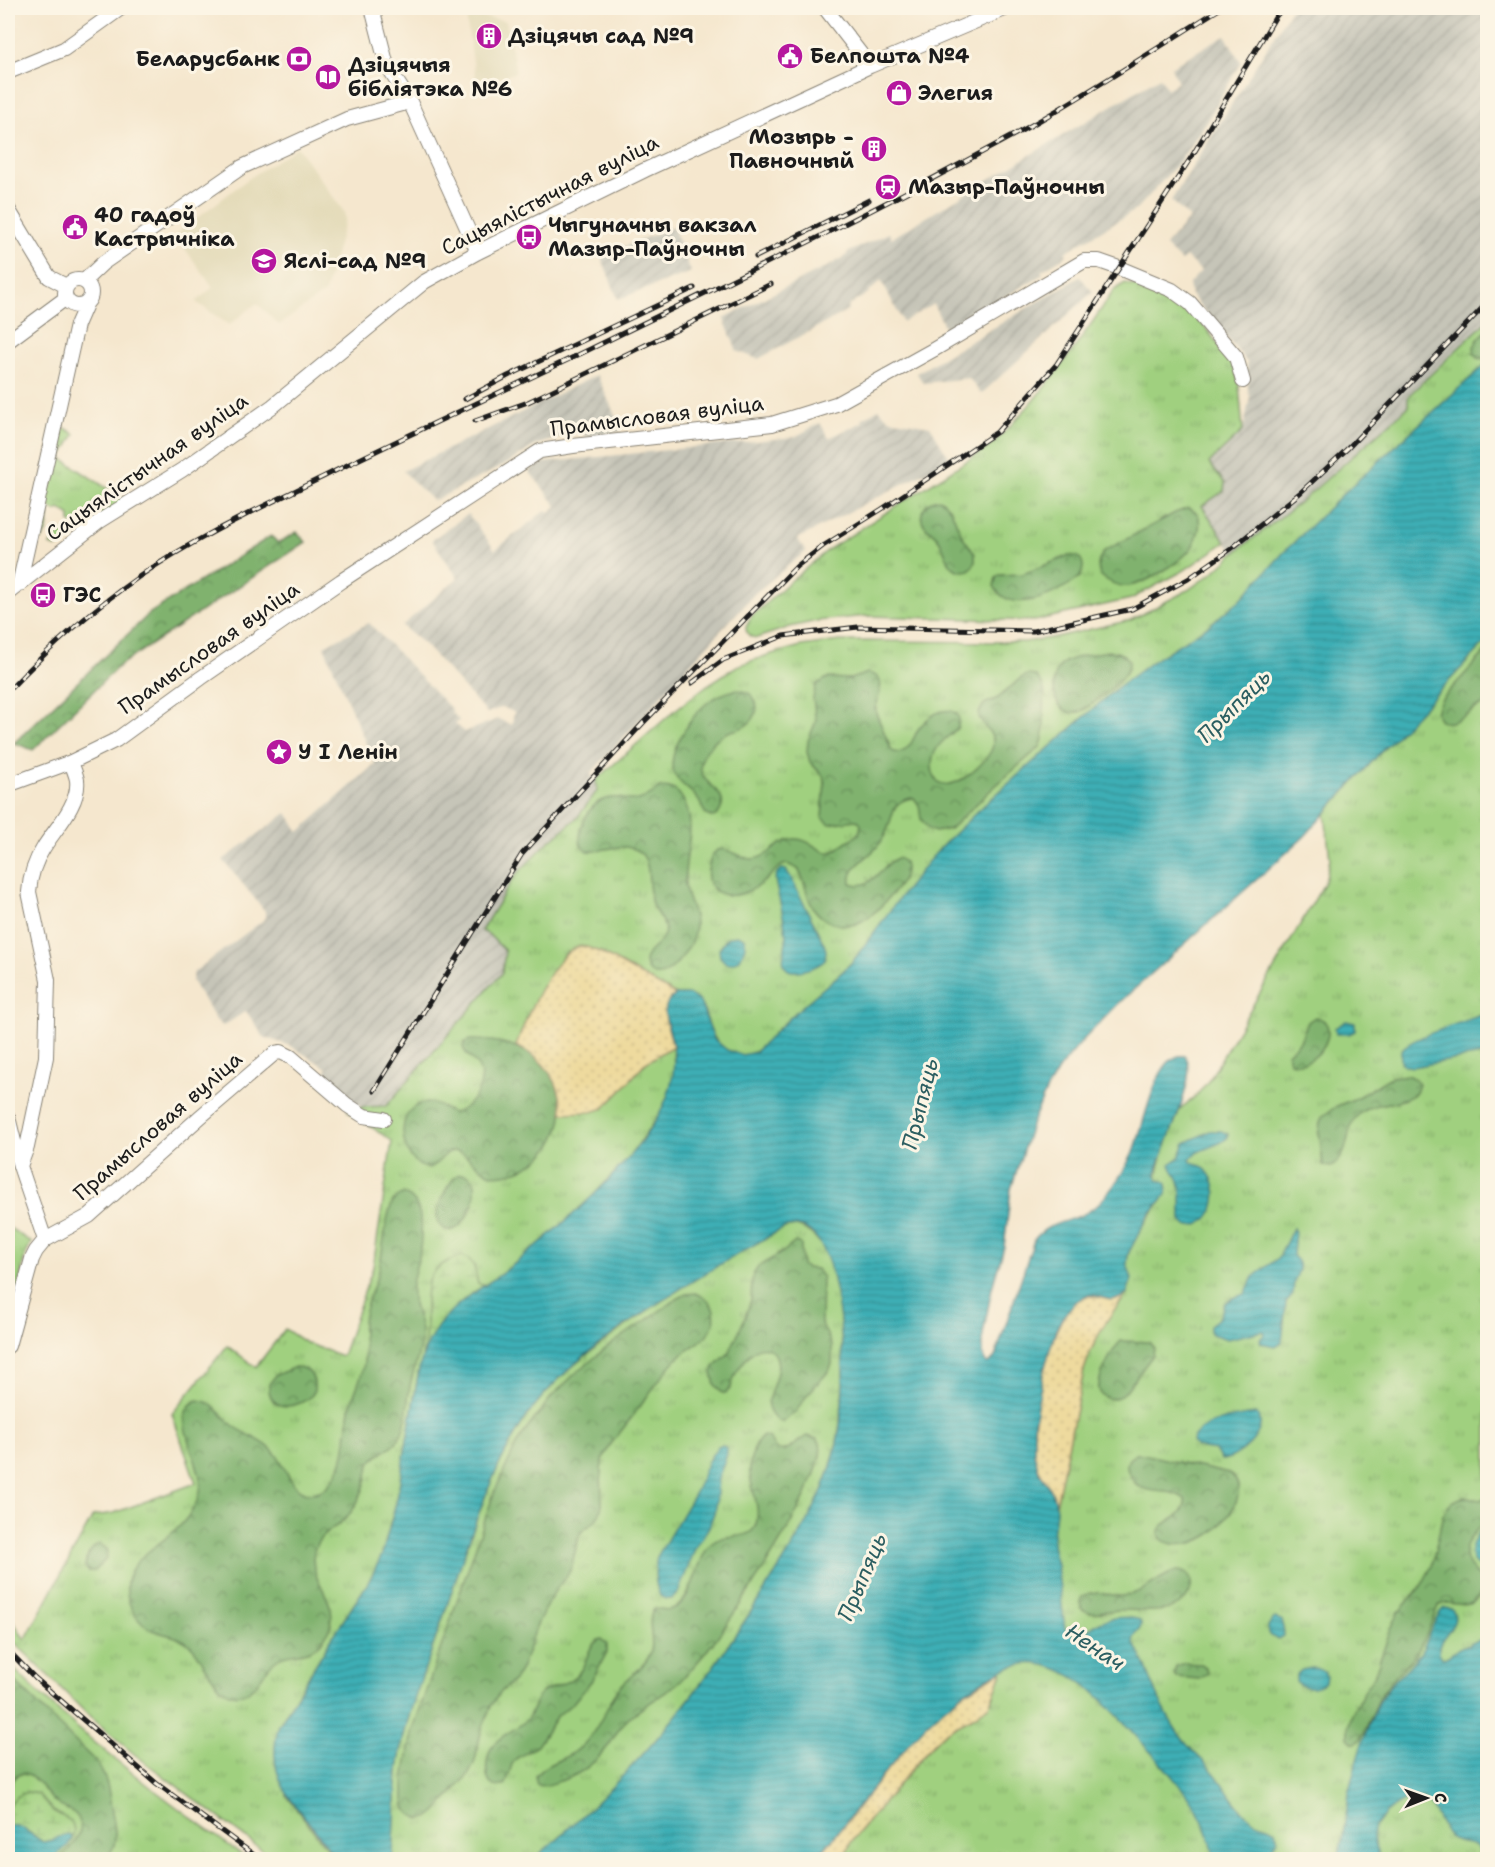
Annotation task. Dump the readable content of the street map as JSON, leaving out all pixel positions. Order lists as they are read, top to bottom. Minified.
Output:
{"streets":{"street":["Сацыялістычная вуліца","Прамысловая вуліца"]},"water":["Прыпяць","Ненач"],"places":{"building":["Дзіцячы сад №9","Мозырь - Павночный"],"public building":["Белпошта №4","40 гадоў Кастрычніка"],"bank":["Беларусбанк"],"library":["Дзіцячыя бібліятэка №6"],"shop":["Элегия"],"station":["Мазыр-Паўночны"],"bus stop":["Чыгуначны вакзал Мазыр-Паўночны","ГЭС"],"school or university":["Яслі-сад №9"],"place":["У І Ленін"]},"north":"right"}
